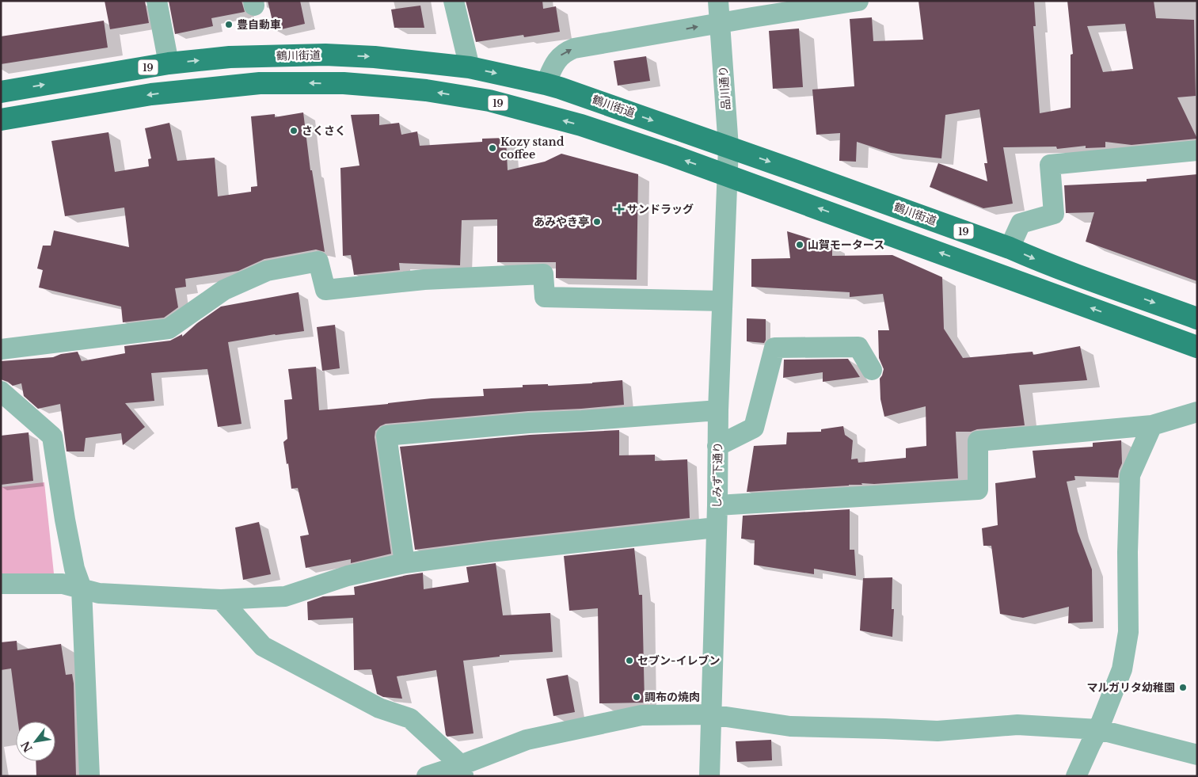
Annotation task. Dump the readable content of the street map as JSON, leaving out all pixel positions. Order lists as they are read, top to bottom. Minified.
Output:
{"streets":{"main road":["鶴川街道","19"],"street":["品川通り","しみず下通り"]},"crossings":[["鶴川街道","品川通り"],["19","品川通り"],["19","しみず下通り"],["品川通り","しみず下通り"]],"places":{"other":["豊自動車","さくさく","Kozy stand coffee","あみやき亭","山賀モータース","セブン-イレブン","マルガリタ幼稚園","調布の焼肉"],"health":["サンドラッグ"]},"north":"bottom left"}
